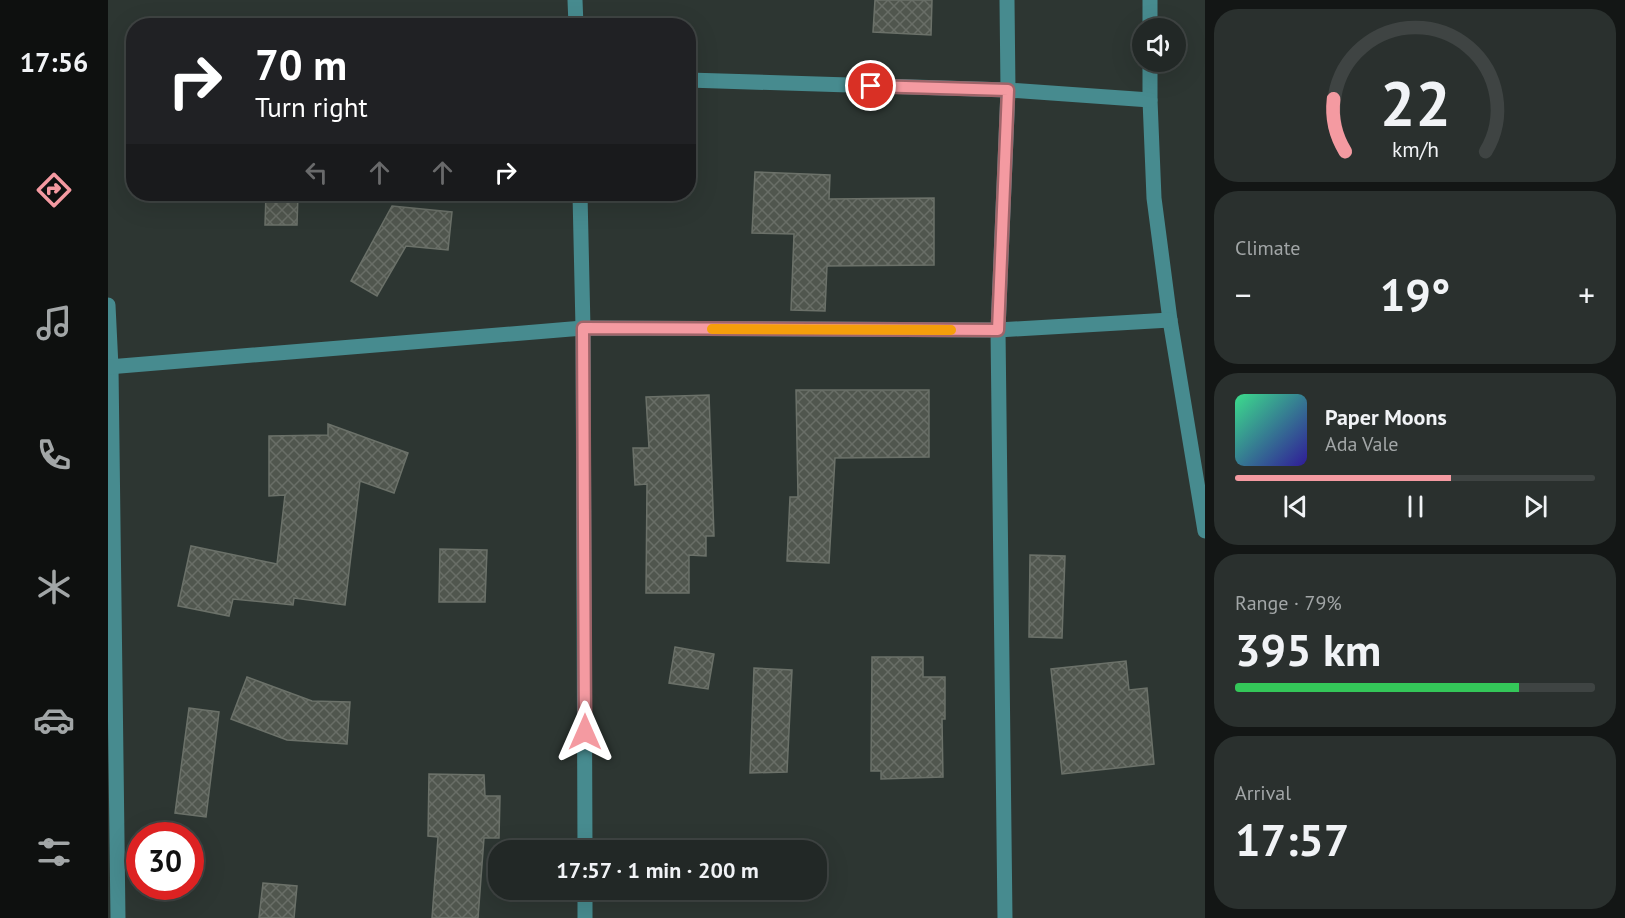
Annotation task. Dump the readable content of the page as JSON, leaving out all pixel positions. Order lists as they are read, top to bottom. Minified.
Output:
{"page":{"tabs":"17:56","turn":["70 m","Turn right"],"tile":["Climate",["Range · 79%","395 km"],["Arrival","17:57"]],"heat":["−","19°","+"],"song":["Paper Moons","Ada Vale"],"limit":"30","trip":"17:57 · 1 min · 200 m","gauge":["22","km/h"]}}
